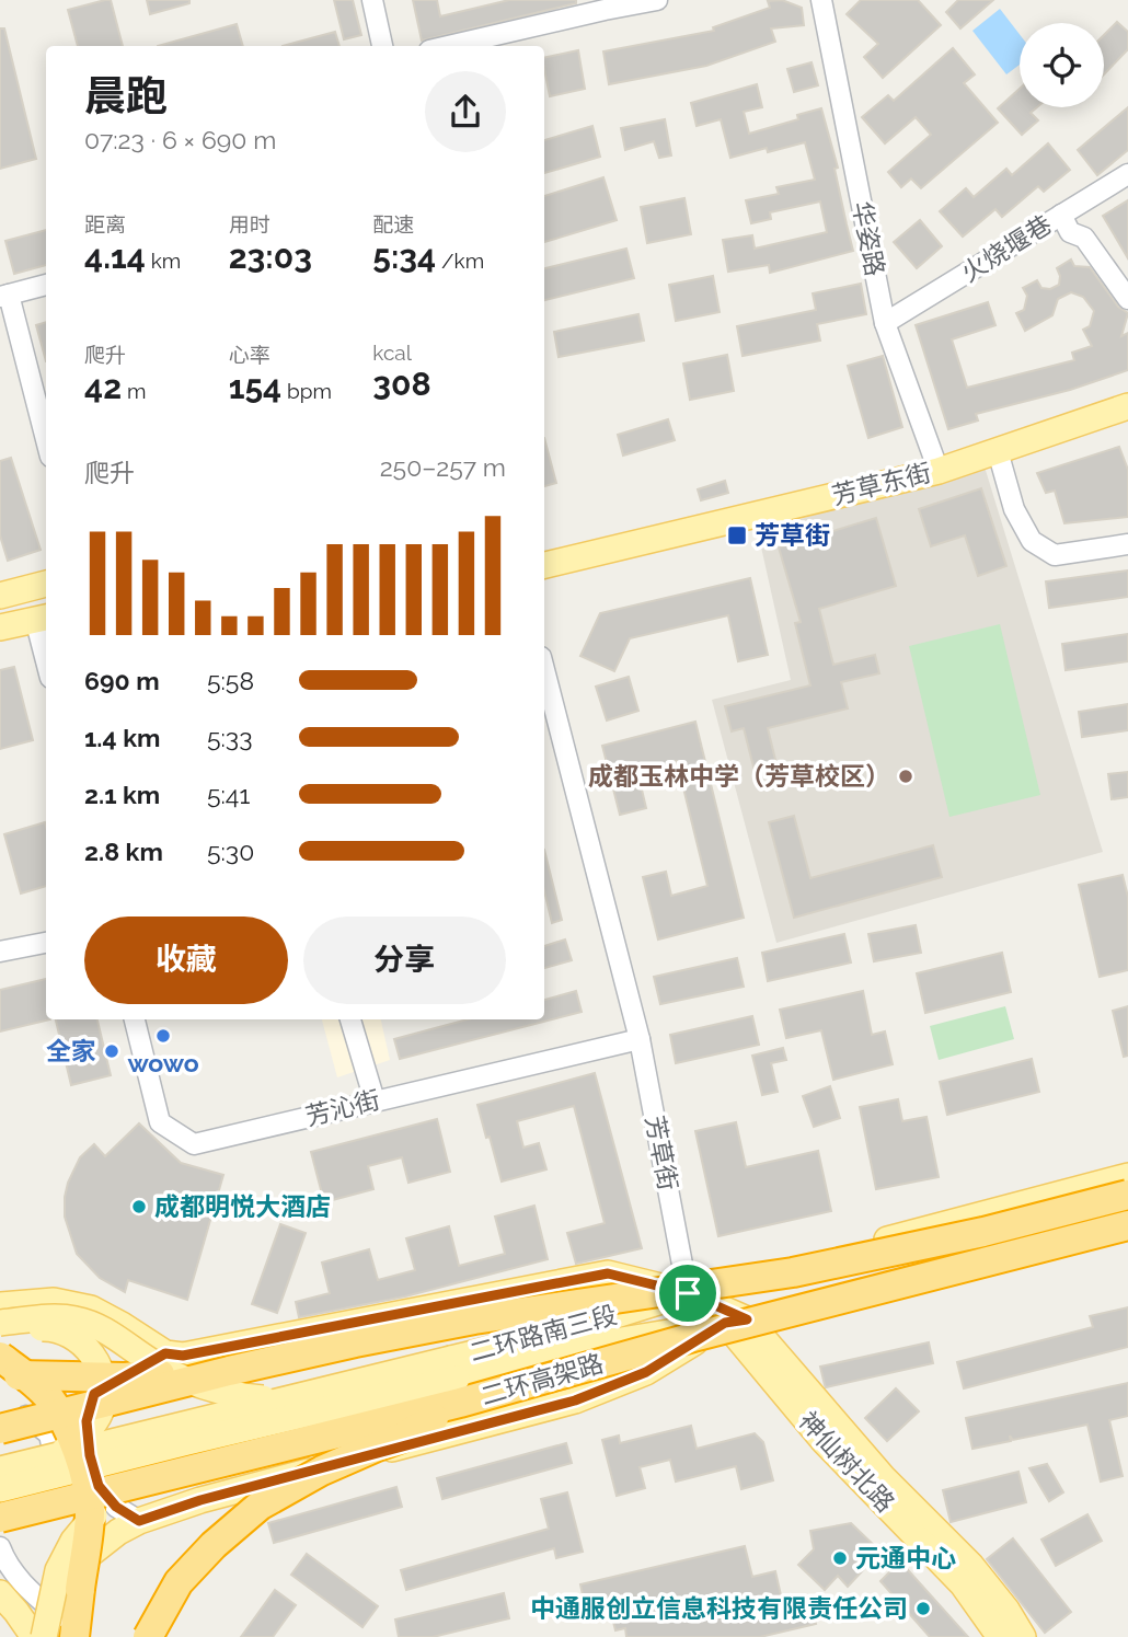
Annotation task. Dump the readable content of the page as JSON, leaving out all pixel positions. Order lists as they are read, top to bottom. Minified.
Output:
{"streets":{"highway":["二环高架路"],"main road":["芳草东街","二环路南三段","神仙树北路"],"street":["华姿路","火烧堰巷","芳沁街","芳草街"]},"crossings":[["华姿路","火烧堰巷"],["华姿路","芳草东街"],["芳沁街","芳草街"],["芳草街","二环路南三段"],["芳草街","神仙树北路"],["二环路南三段","二环高架路"],["二环路南三段","神仙树北路"]],"places":{"transit":["芳草街"],"other":["成都玉林中学（芳草校区）","wowo","全家","成都明悦大酒店","元通中心","中通服创立信息科技有限责任公司"]},"page":{"heading":["晨跑","07:23 · 6 × 690 m"],"stats":[["距离","4.14 km"],["用时","23:03"],["配速","5:34 /km"],["爬升","42 m"],["心率","154 bpm"],["kcal","308"]],"chart":["爬升","250–257 m"],"list":[{"name":"690 m","note":"5:58"},{"name":"1.4 km","note":"5:33"},{"name":"2.1 km","note":"5:41"},{"name":"2.8 km","note":"5:30"}],"buttons":["收藏","分享"]}}
